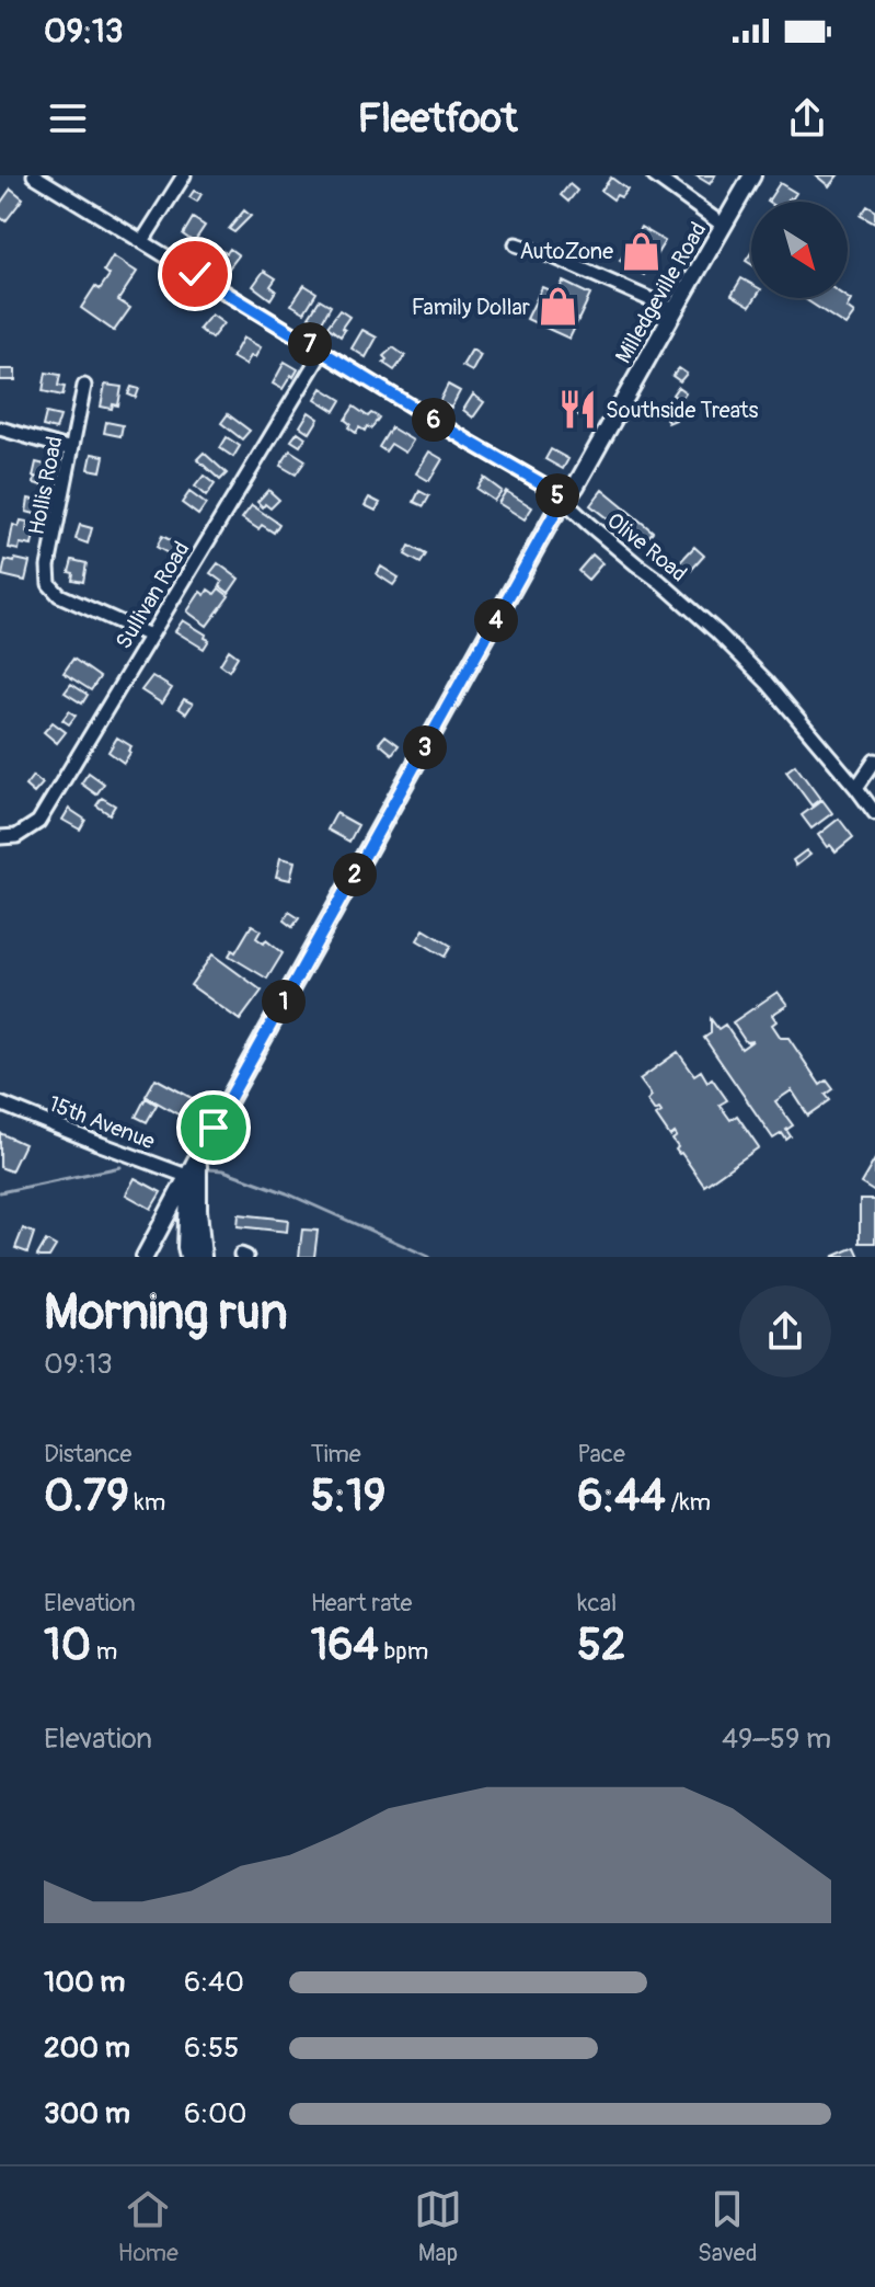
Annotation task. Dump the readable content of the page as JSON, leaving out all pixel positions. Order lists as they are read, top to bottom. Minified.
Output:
{"streets":{"main road":["Milledgeville Road"],"street":["Hollis Road","Olive Road","Sullivan Road","15th Avenue"]},"crossings":[["Milledgeville Road","Olive Road"],["Milledgeville Road","15th Avenue"],["Hollis Road","Sullivan Road"],["Olive Road","Sullivan Road"]],"places":{"shop":["AutoZone","Family Dollar"],"restaurant":["Southside Treats"]},"north":"bottom right","page":{"status":"09:13","header":"Fleetfoot","pins":["7","6","5","4","3","2","1"],"heading":["Morning run","09:13"],"stats":[["Distance","0.79 km"],["Time","5:19"],["Pace","6:44 /km"],["Elevation","10 m"],["Heart rate","164 bpm"],["kcal","52"]],"chart":["Elevation","49–59 m"],"list":[{"name":"100 m","note":"6:40"},{"name":"200 m","note":"6:55"},{"name":"300 m","note":"6:00"}],"tabs":["Home","Map","Saved"]}}
